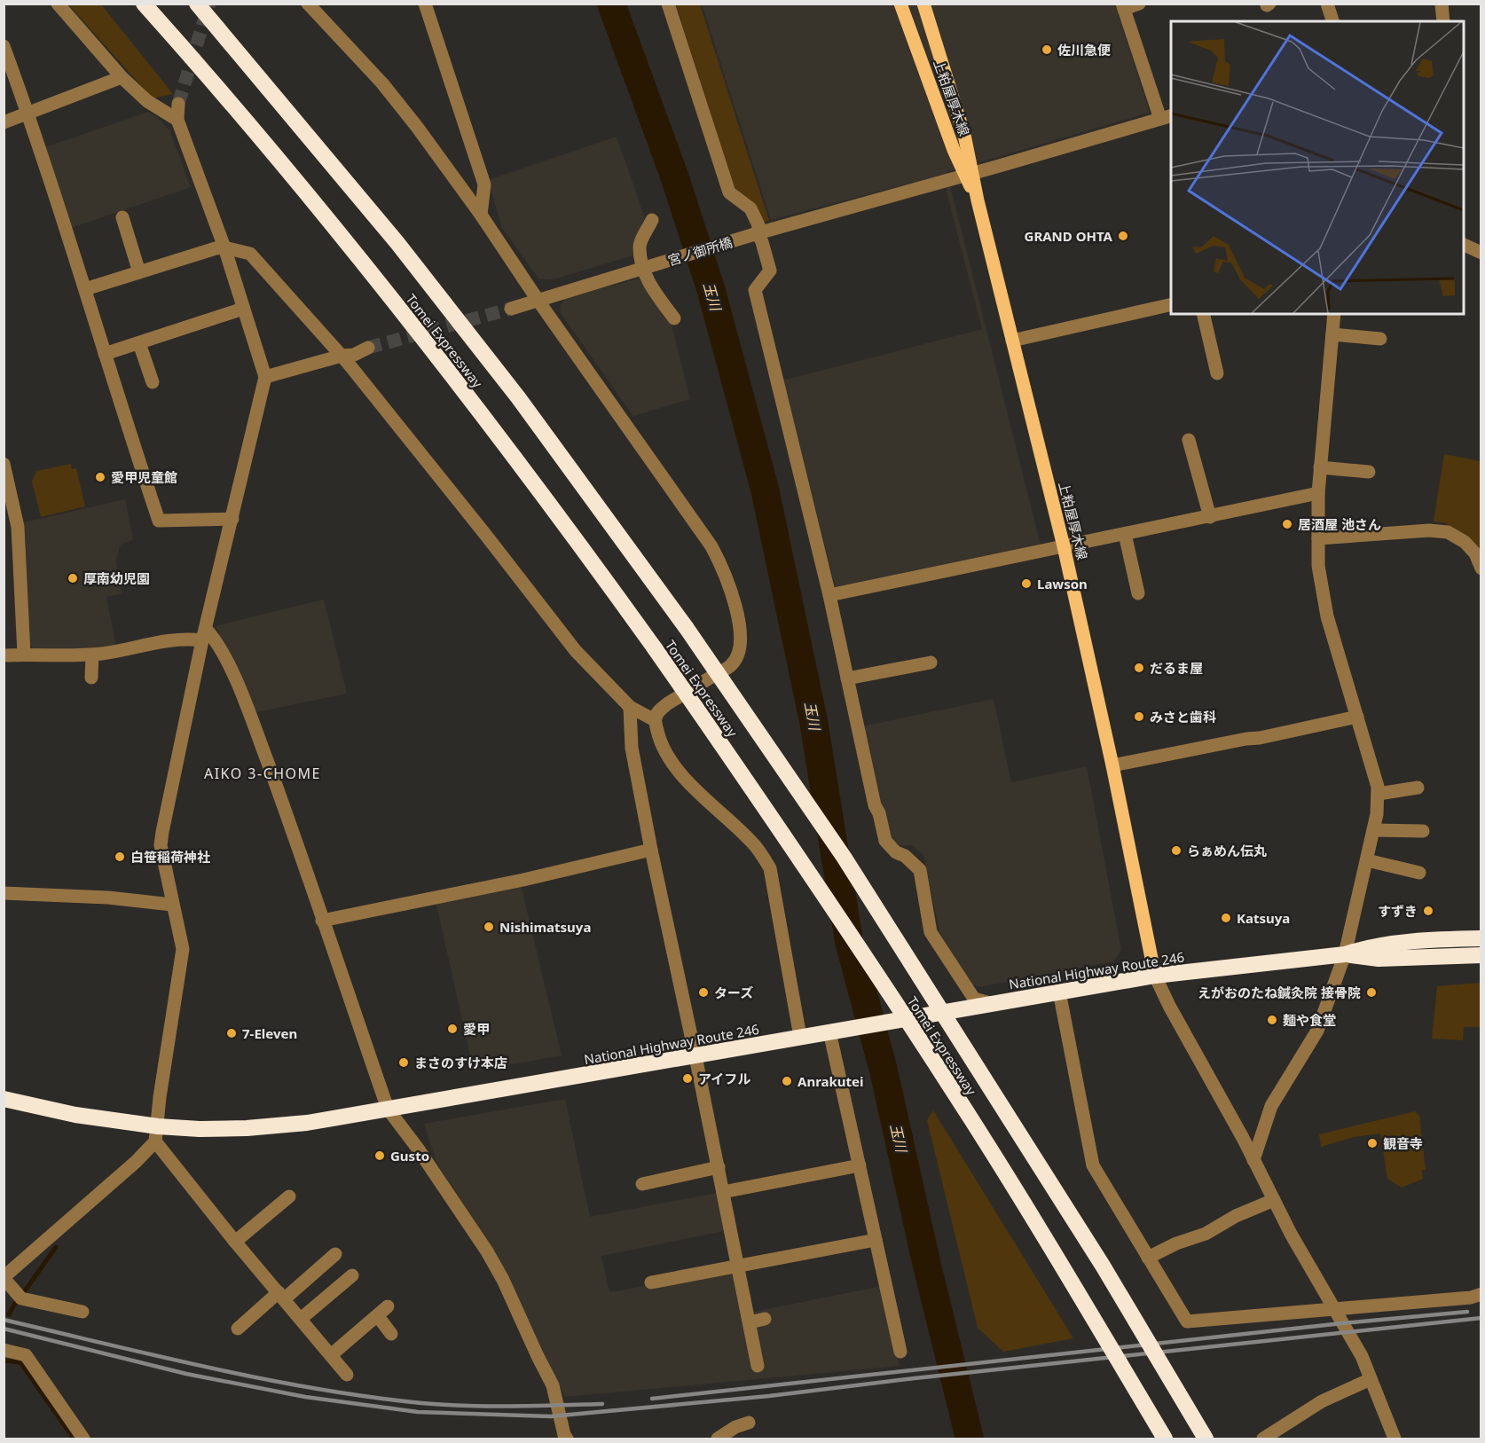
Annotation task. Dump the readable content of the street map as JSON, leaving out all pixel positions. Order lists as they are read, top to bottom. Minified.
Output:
{"streets":{"highway":["Tomei Expressway","National Highway Route 246"],"main road":["上粕屋厚木線"],"street":["宮ノ御所橋"]},"crossings":[["上粕屋厚木線","宮ノ御所橋"],["上粕屋厚木線","National Highway Route 246"]],"districts":["AIKO 3-CHOME"],"water":["玉川"],"places":["佐川急便","GRAND OHTA","愛甲児童館","居酒屋 池さん","厚南幼児園","Lawson","だるま屋","みさと歯科","らぁめん伝丸","白笹稲荷神社","すずき","Katsuya","Nishimatsuya","ターズ","えがおのたね鍼灸院 接骨院","麺や食堂","愛甲","7-Eleven","まさのすけ本店","アイフル","Anrakutei","観音寺","Gusto"]}
